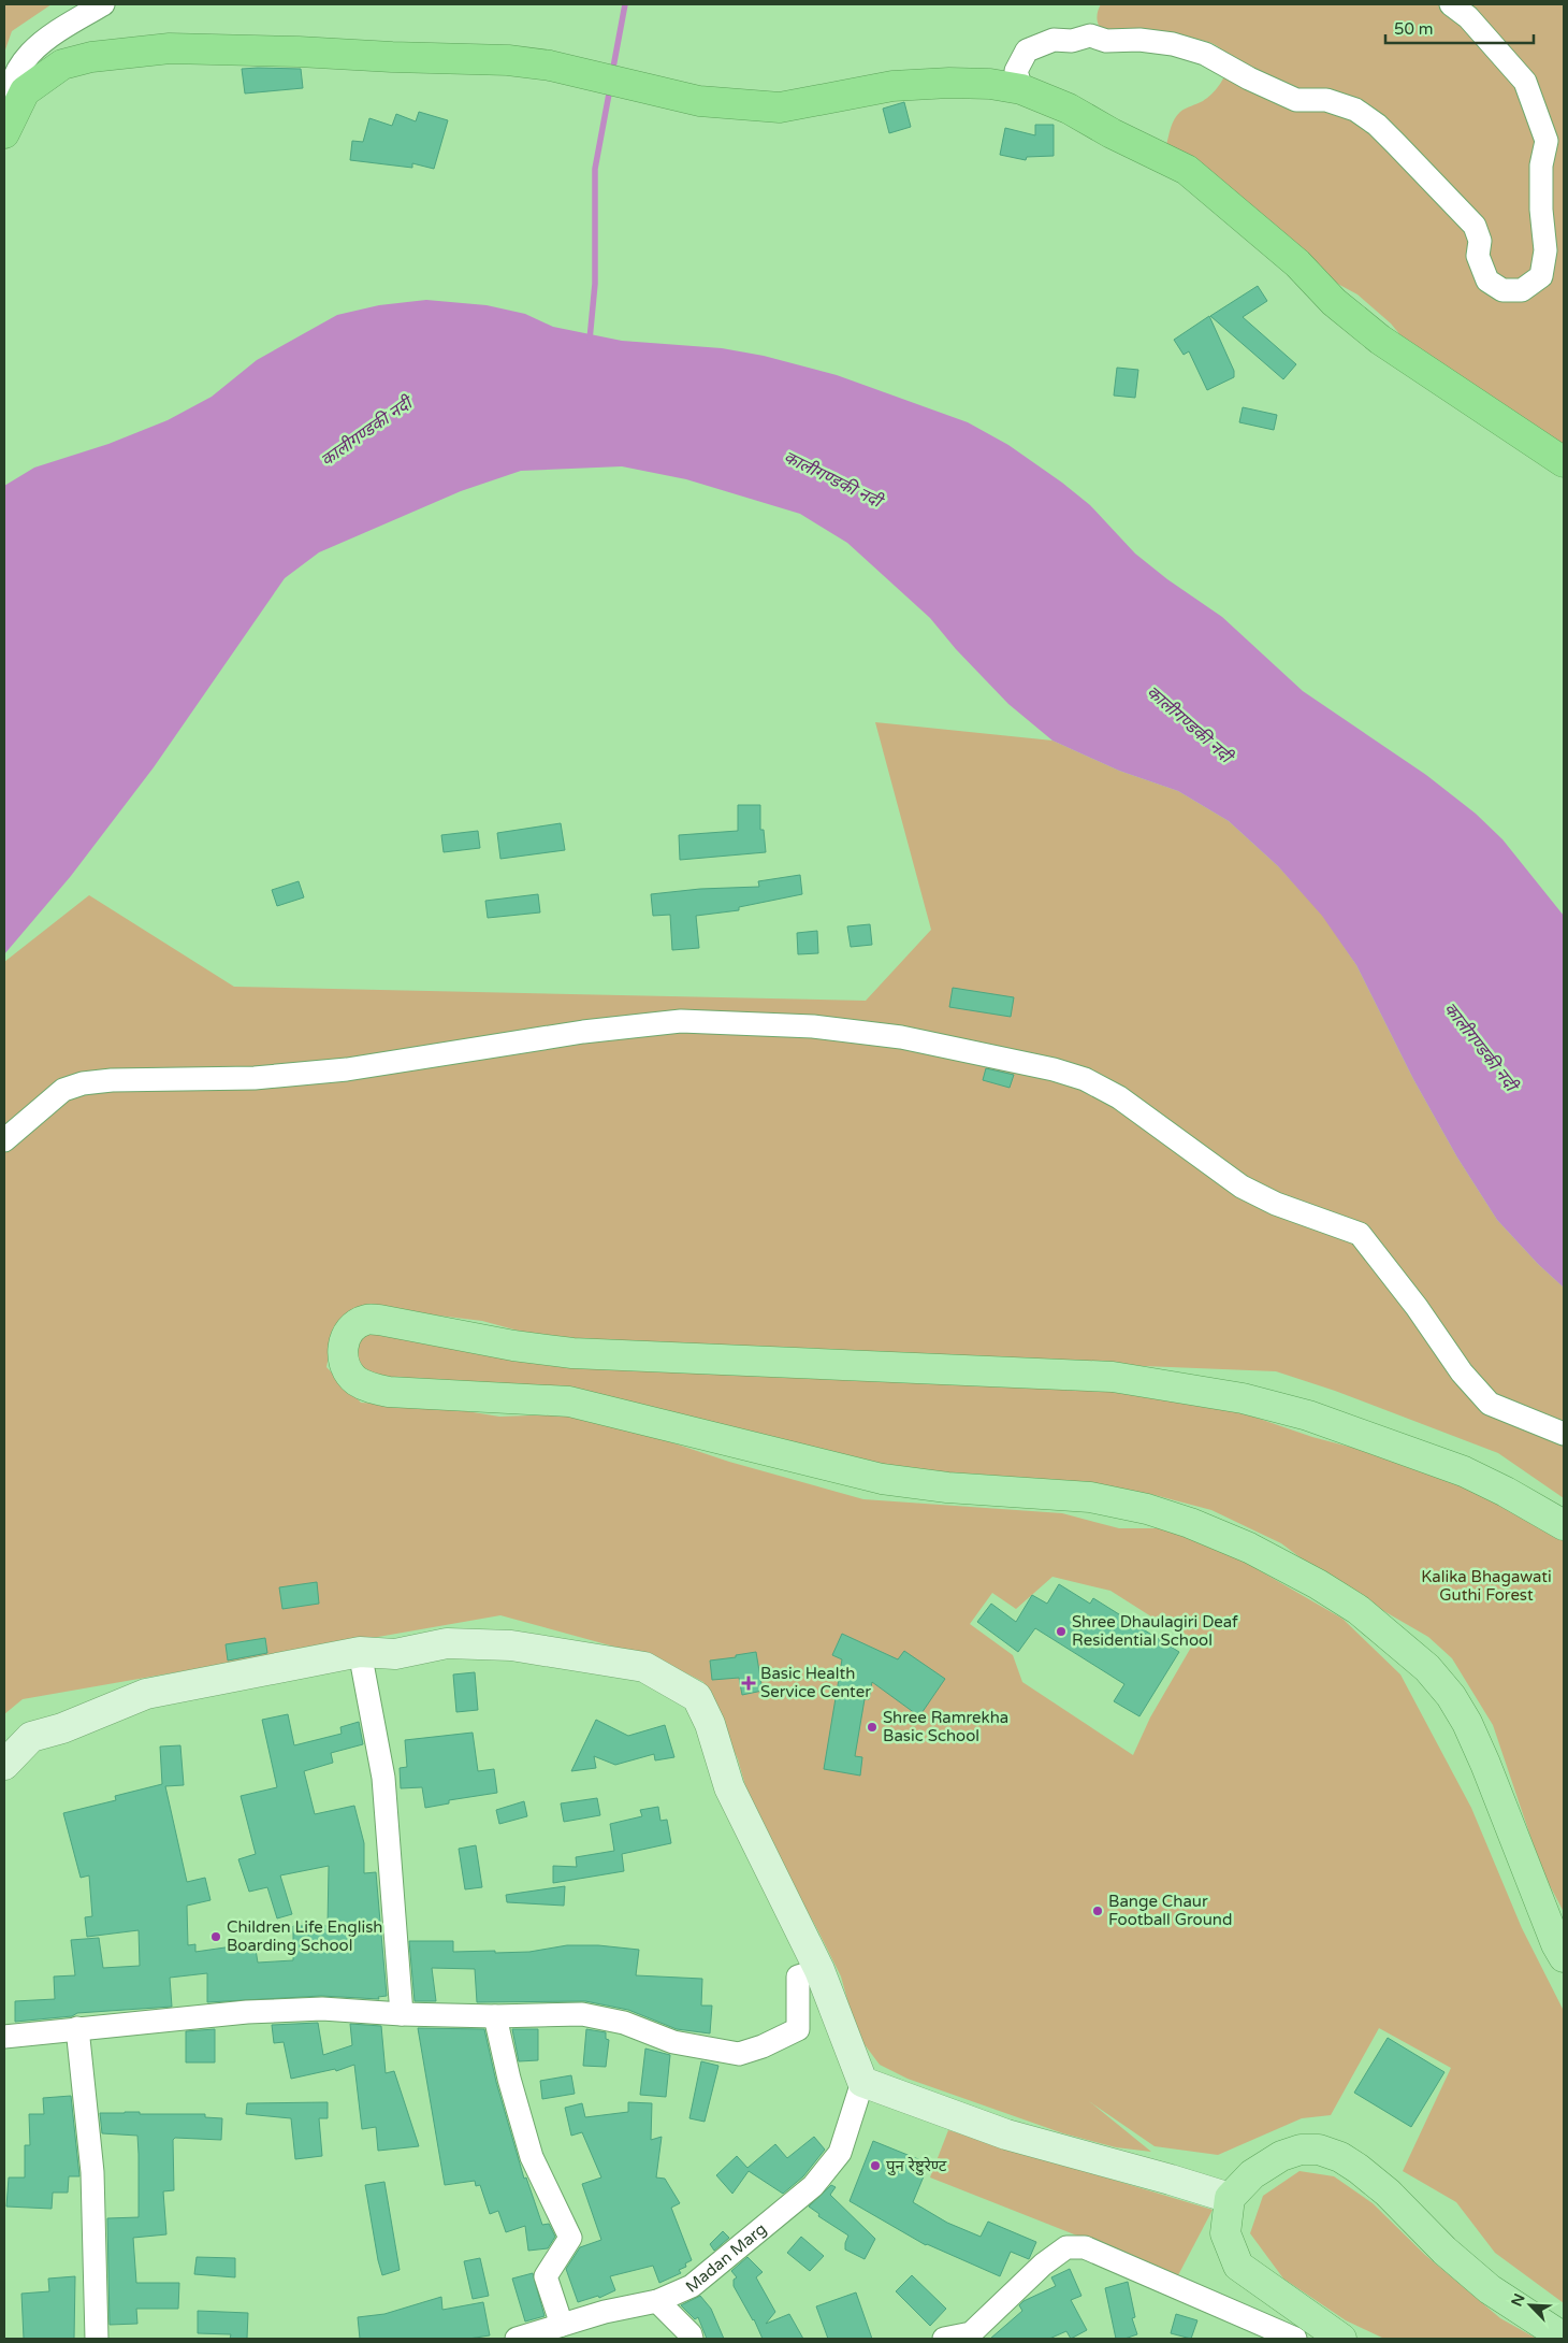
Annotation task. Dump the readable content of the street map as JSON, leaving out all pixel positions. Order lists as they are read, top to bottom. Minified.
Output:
{"streets":{"street":["Madan Marg"]},"water":["कालीगण्डकी नदी"],"parks":["Kalika Bhagawati Guthi Forest"],"places":{"other":["Shree Dhaulagiri Deaf Residential School","Shree Ramrekha Basic School","Bange Chaur Football Ground","Children Life English Boarding School","पुन रेष्टुरेण्ट"],"health":["Basic Health Service Center"]},"scale_bar":"50 m","north":"top left"}
